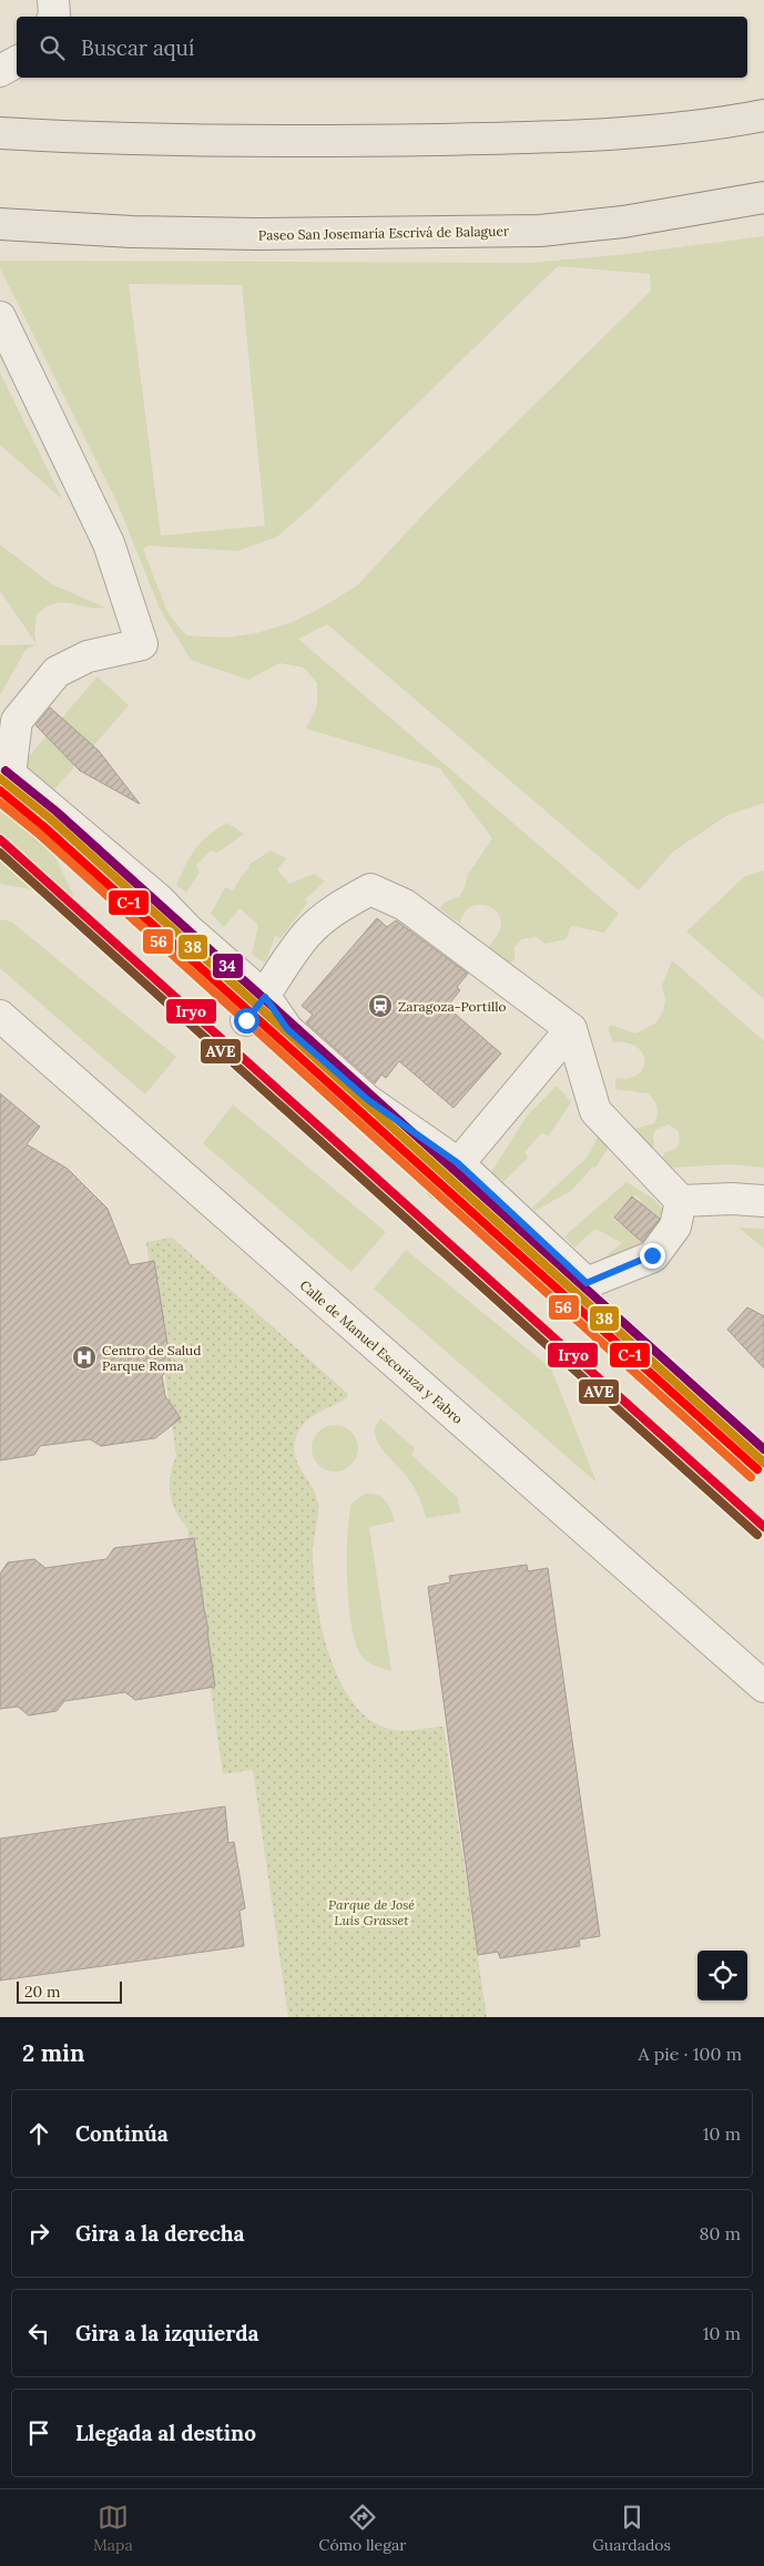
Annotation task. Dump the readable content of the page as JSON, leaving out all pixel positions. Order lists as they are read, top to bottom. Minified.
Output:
{"streets":{"main road":["Paseo San Josemaría Escrivá de Balaguer"],"street":["Calle de Manuel Escoriaza y Fabro"]},"parks":["Parque de José Luis Grasset"],"places":{"station":["Zaragoza-Portillo"],"hospital":["Centro de Salud Parque Roma"]},"lines":["transit line 34","transit line 38","transit line C-1","transit line 56","transit line Iryo","transit line AVE"],"scale_bar":"20 m","page":{"search":"Buscar aquí","scale":"20 m","heading":["2 min","A pie · 100 m"],"list":[["Continúa","10 m"],["Gira a la derecha","80 m"],["Gira a la izquierda","10 m"],"Llegada al destino"],"nav":["Mapa","Cómo llegar","Guardados"]}}
